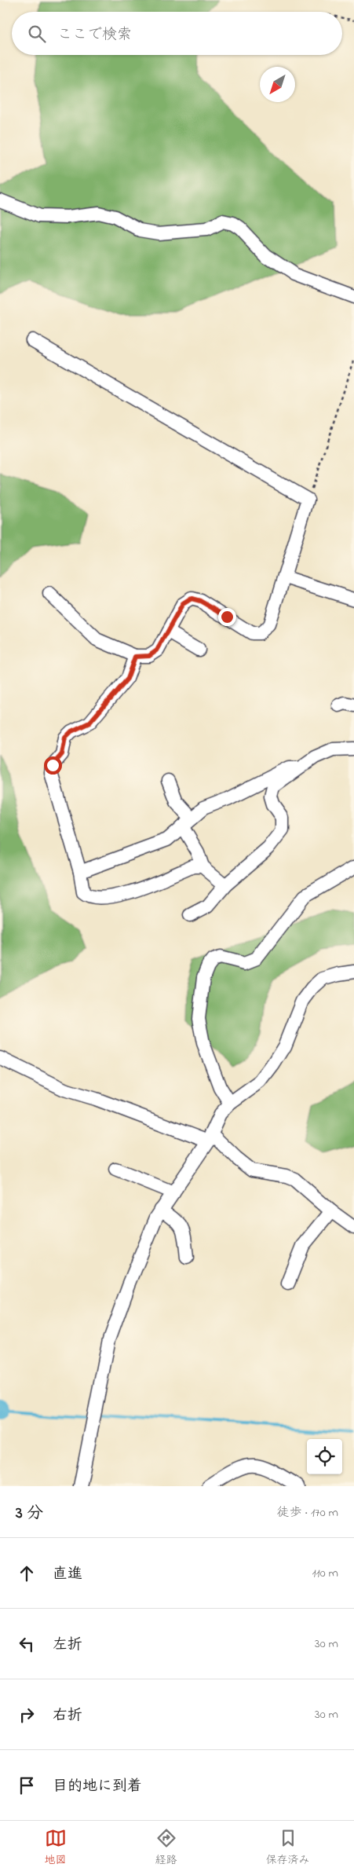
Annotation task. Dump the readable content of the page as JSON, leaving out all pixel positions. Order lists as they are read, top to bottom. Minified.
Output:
{"north":"bottom left","page":{"search":"ここで検索","heading":["3 分","徒歩 · 170 m"],"list":[["直進","110 m"],["左折","30 m"],["右折","30 m"],"目的地に到着"],"nav":["地図","経路","保存済み"]}}
